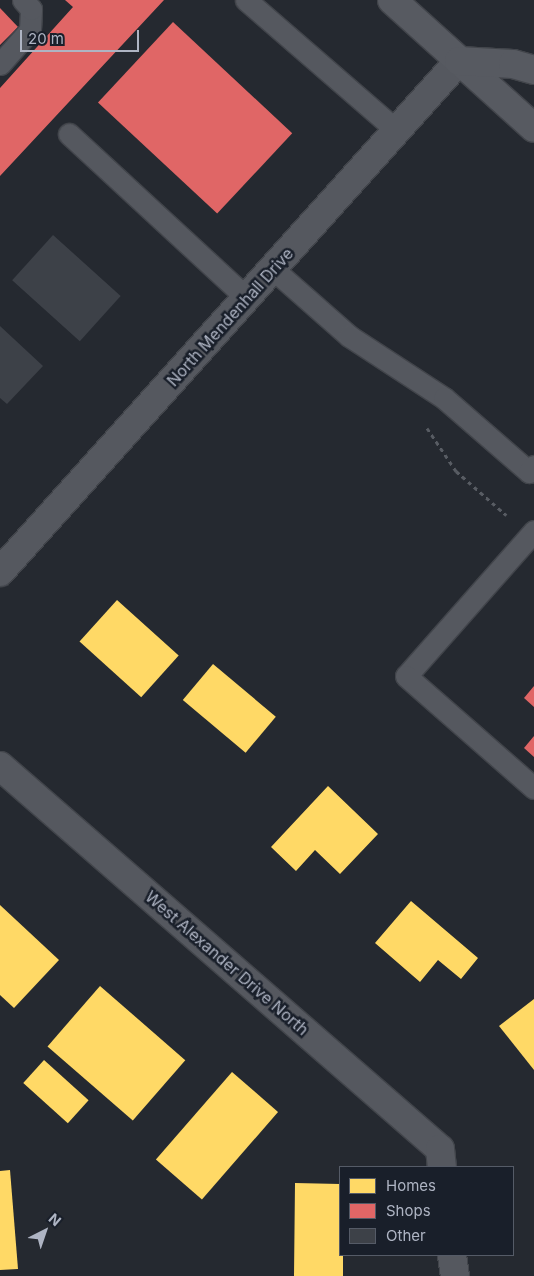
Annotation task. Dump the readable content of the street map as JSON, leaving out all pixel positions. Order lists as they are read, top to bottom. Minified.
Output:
{"streets":{"street":["North Mendenhall Drive","West Alexander Drive North"]},"legend":["Homes","Shops","Other"],"scale_bar":"20 m","north":"top right"}
